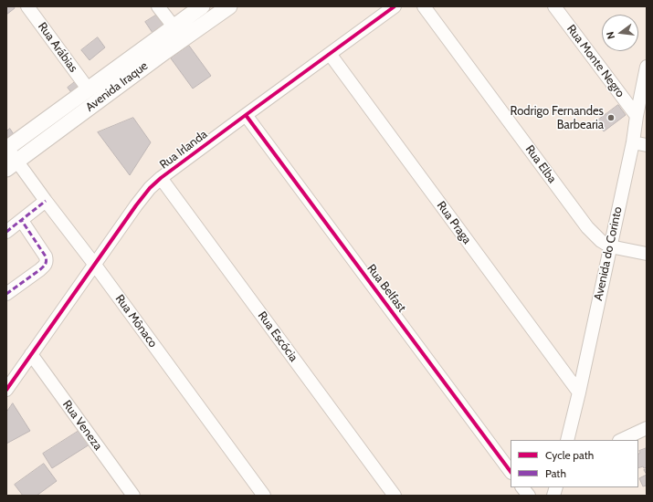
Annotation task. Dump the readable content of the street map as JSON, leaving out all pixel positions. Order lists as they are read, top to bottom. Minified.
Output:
{"streets":{"street":["Rua Arábias","Rua Monte Negro","Avenida Iraque","Rua Irlanda","Rua Elba","Rua Praga","Avenida do Corinto","Rua Belfast","Rua Mônaco","Rua Escócia","Rua Veneza"]},"crossings":[["Rua Arábias","Avenida Iraque"],["Rua Monte Negro","Avenida do Corinto"],["Avenida Iraque","Rua Mônaco"],["Rua Irlanda","Rua Praga"],["Rua Irlanda","Rua Belfast"],["Rua Irlanda","Rua Mônaco"],["Rua Irlanda","Rua Escócia"],["Rua Irlanda","Rua Veneza"],["Rua Elba","Avenida do Corinto"],["Rua Praga","Avenida do Corinto"]],"places":["Rodrigo Fernandes Barbearia"],"legend":["Cycle path","Path"],"north":"left"}
